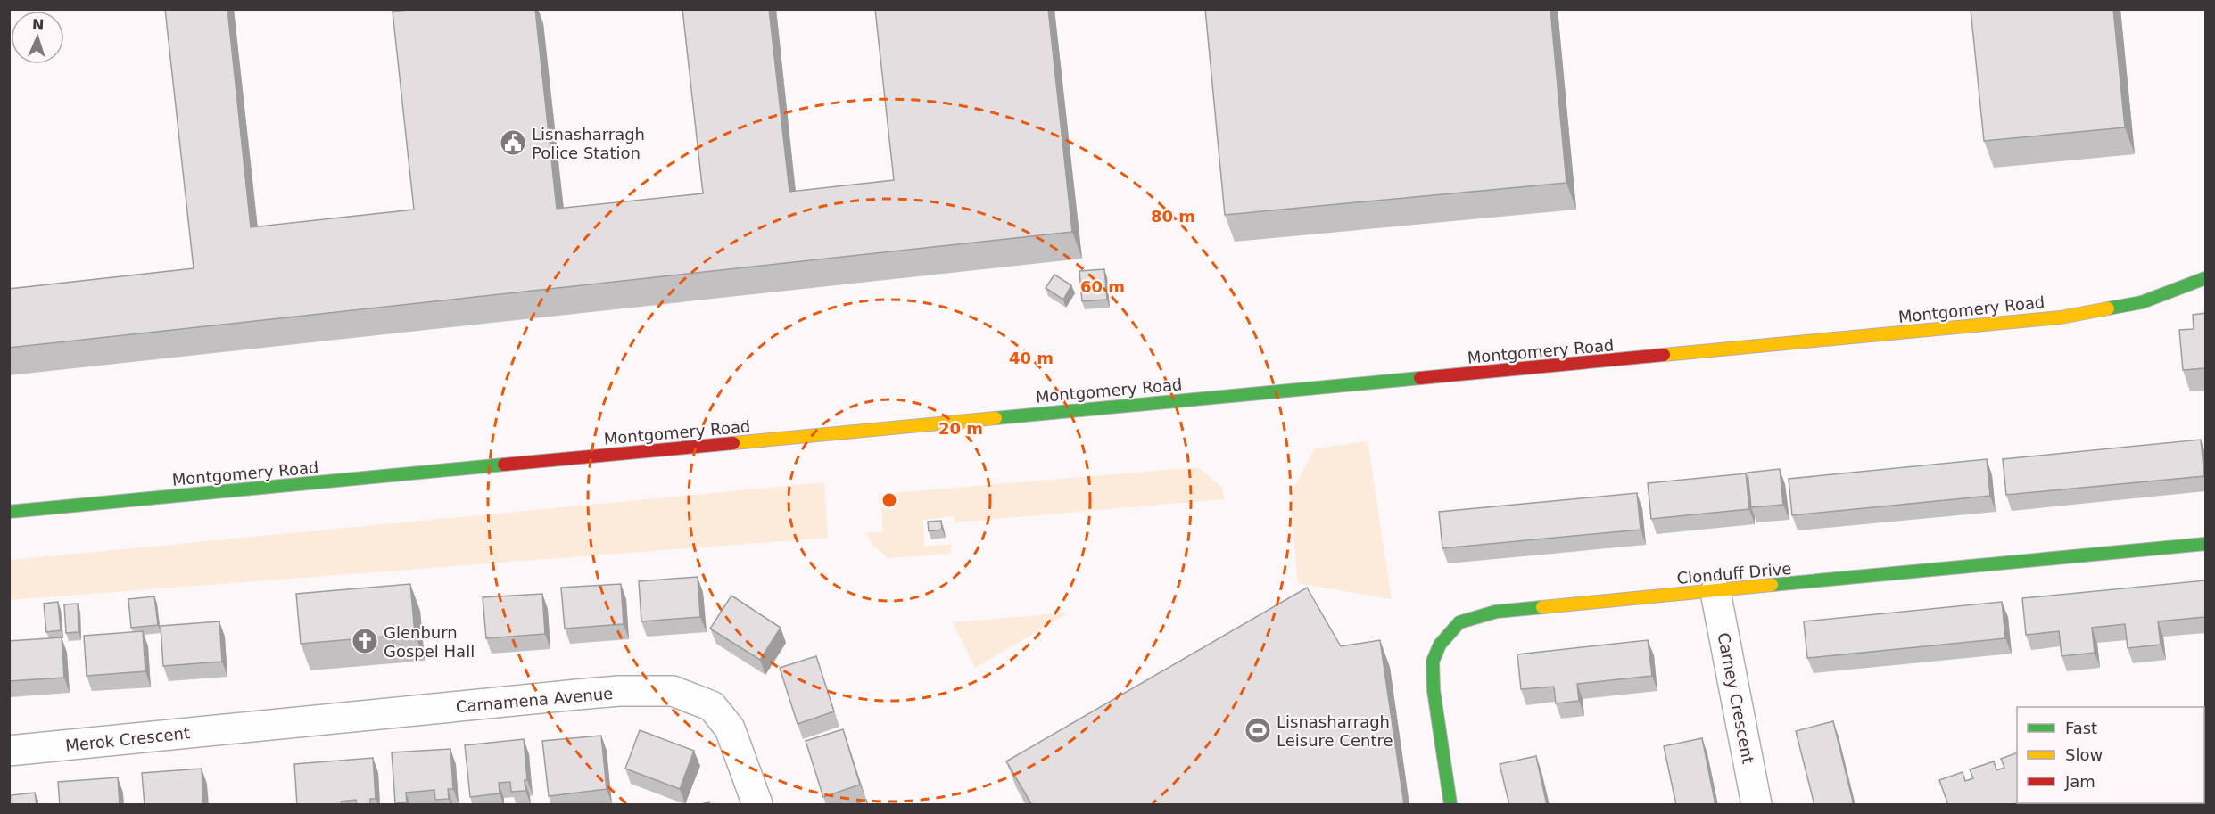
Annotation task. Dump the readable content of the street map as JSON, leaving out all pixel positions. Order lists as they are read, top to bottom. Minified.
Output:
{"streets":{"street":["Montgomery Road","Clonduff Drive","Carney Crescent","Carnamena Avenue","Merok Crescent"]},"crossings":[["Clonduff Drive","Carney Crescent"],["Carnamena Avenue","Merok Crescent"]],"places":{"public building":["Lisnasharragh Police Station"],"church":["Glenburn Gospel Hall"],"sports":["Lisnasharragh Leisure Centre"]},"legend":["Fast","Slow","Jam"],"north":"top","rings":["80 m","60 m","40 m","20 m"]}
